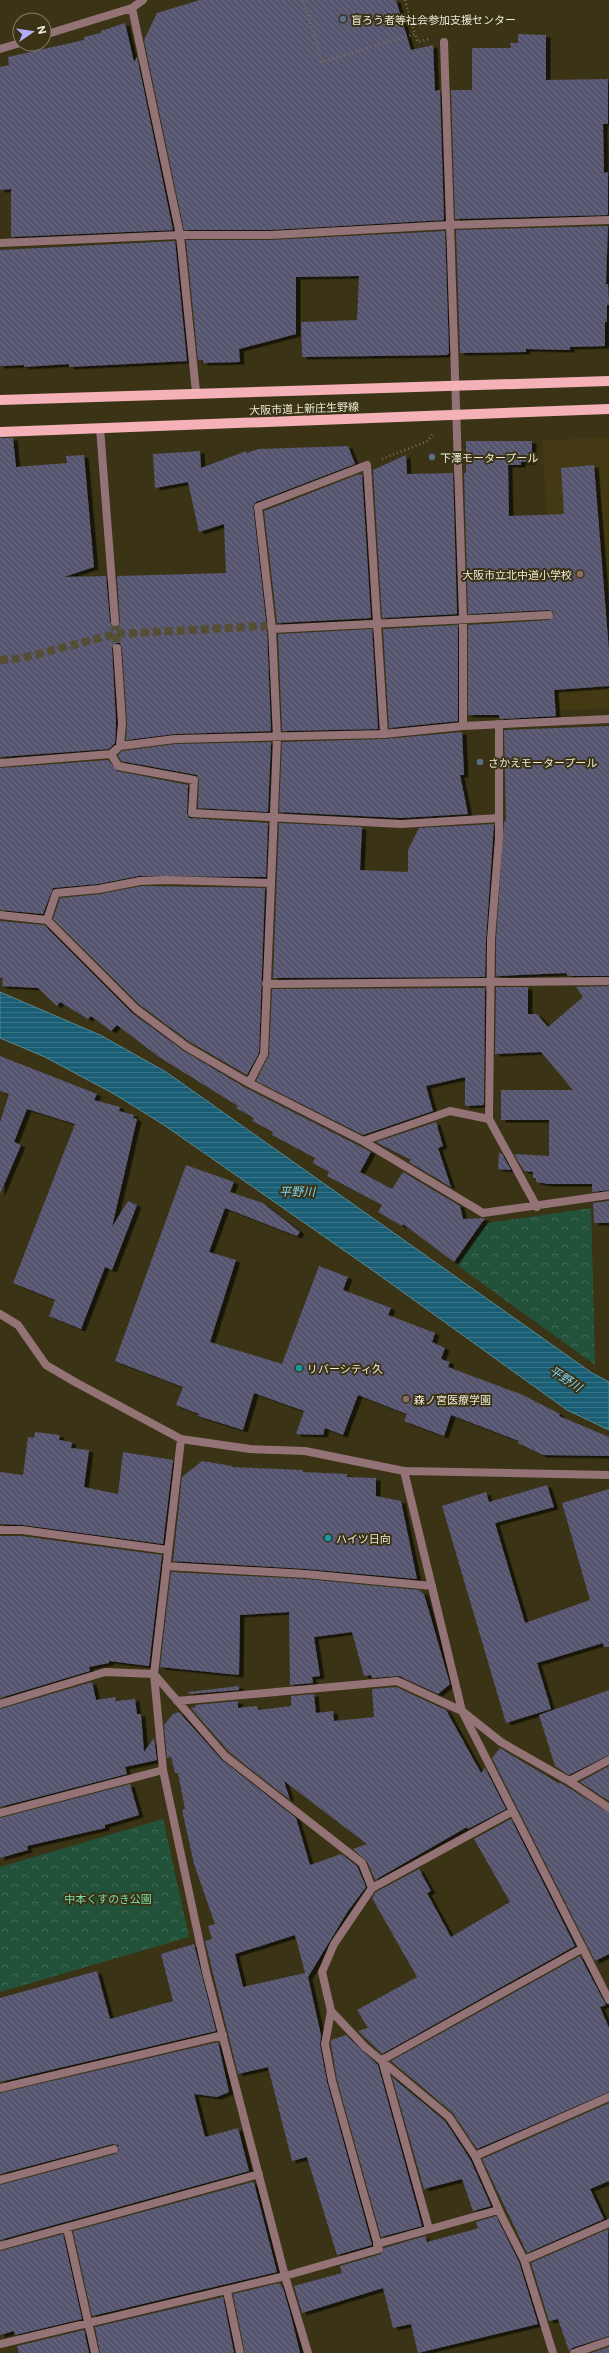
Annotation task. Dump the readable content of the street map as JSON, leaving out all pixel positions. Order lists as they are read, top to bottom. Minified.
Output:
{"streets":{"main road":["大阪市道上新庄生野線"]},"water":["平野川"],"parks":["中本くすのき公園"],"places":["盲ろう者等社会参加支援センター","下澤モータープール","大阪市立北中道小学校","さかえモータープール","リバーシティ久","森ノ宮医療学園","ハイツ日向"],"north":"right"}
